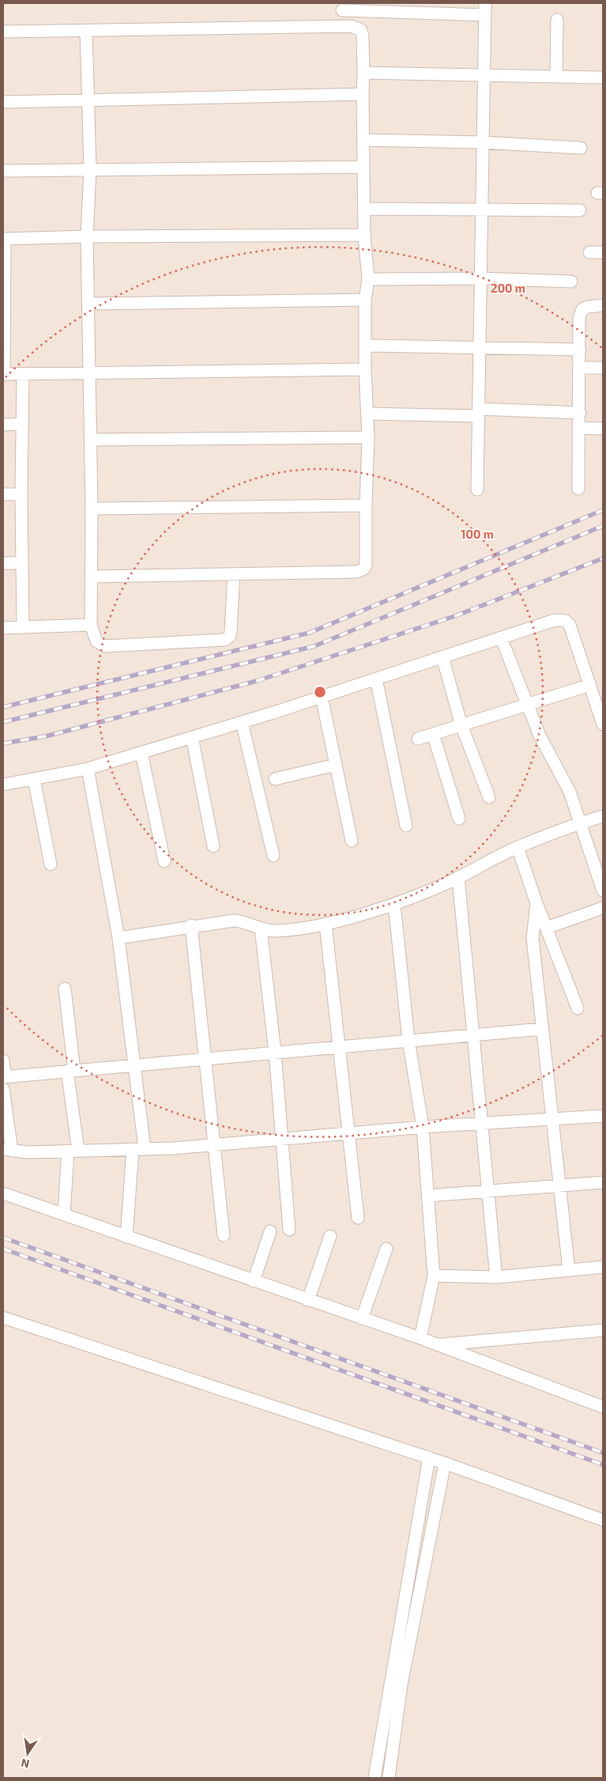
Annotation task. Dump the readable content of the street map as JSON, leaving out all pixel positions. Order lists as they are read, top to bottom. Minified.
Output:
{"north":"bottom","rings":["200 m","100 m"]}
